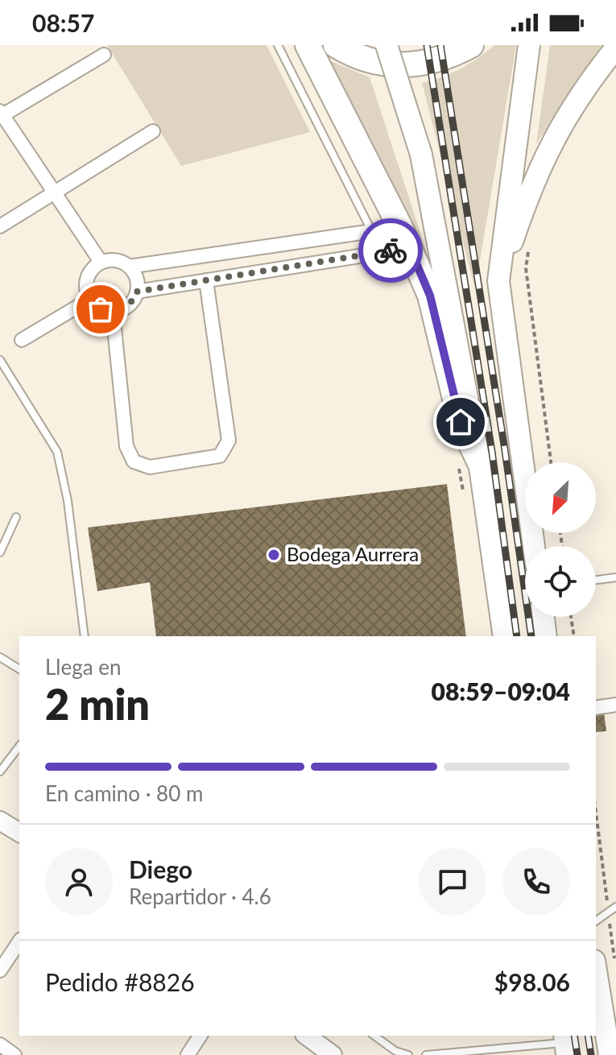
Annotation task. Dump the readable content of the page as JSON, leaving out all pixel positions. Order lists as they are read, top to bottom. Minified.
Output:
{"places":["Bodega Aurrera"],"north":"bottom left","page":{"status":"08:57","heading":["2 min","Llega en","08:59–09:04"],"panel":["Diego","Repartidor · 4.6","Pedido #8826","$98.06"],"bar":"En camino · 80 m"}}
